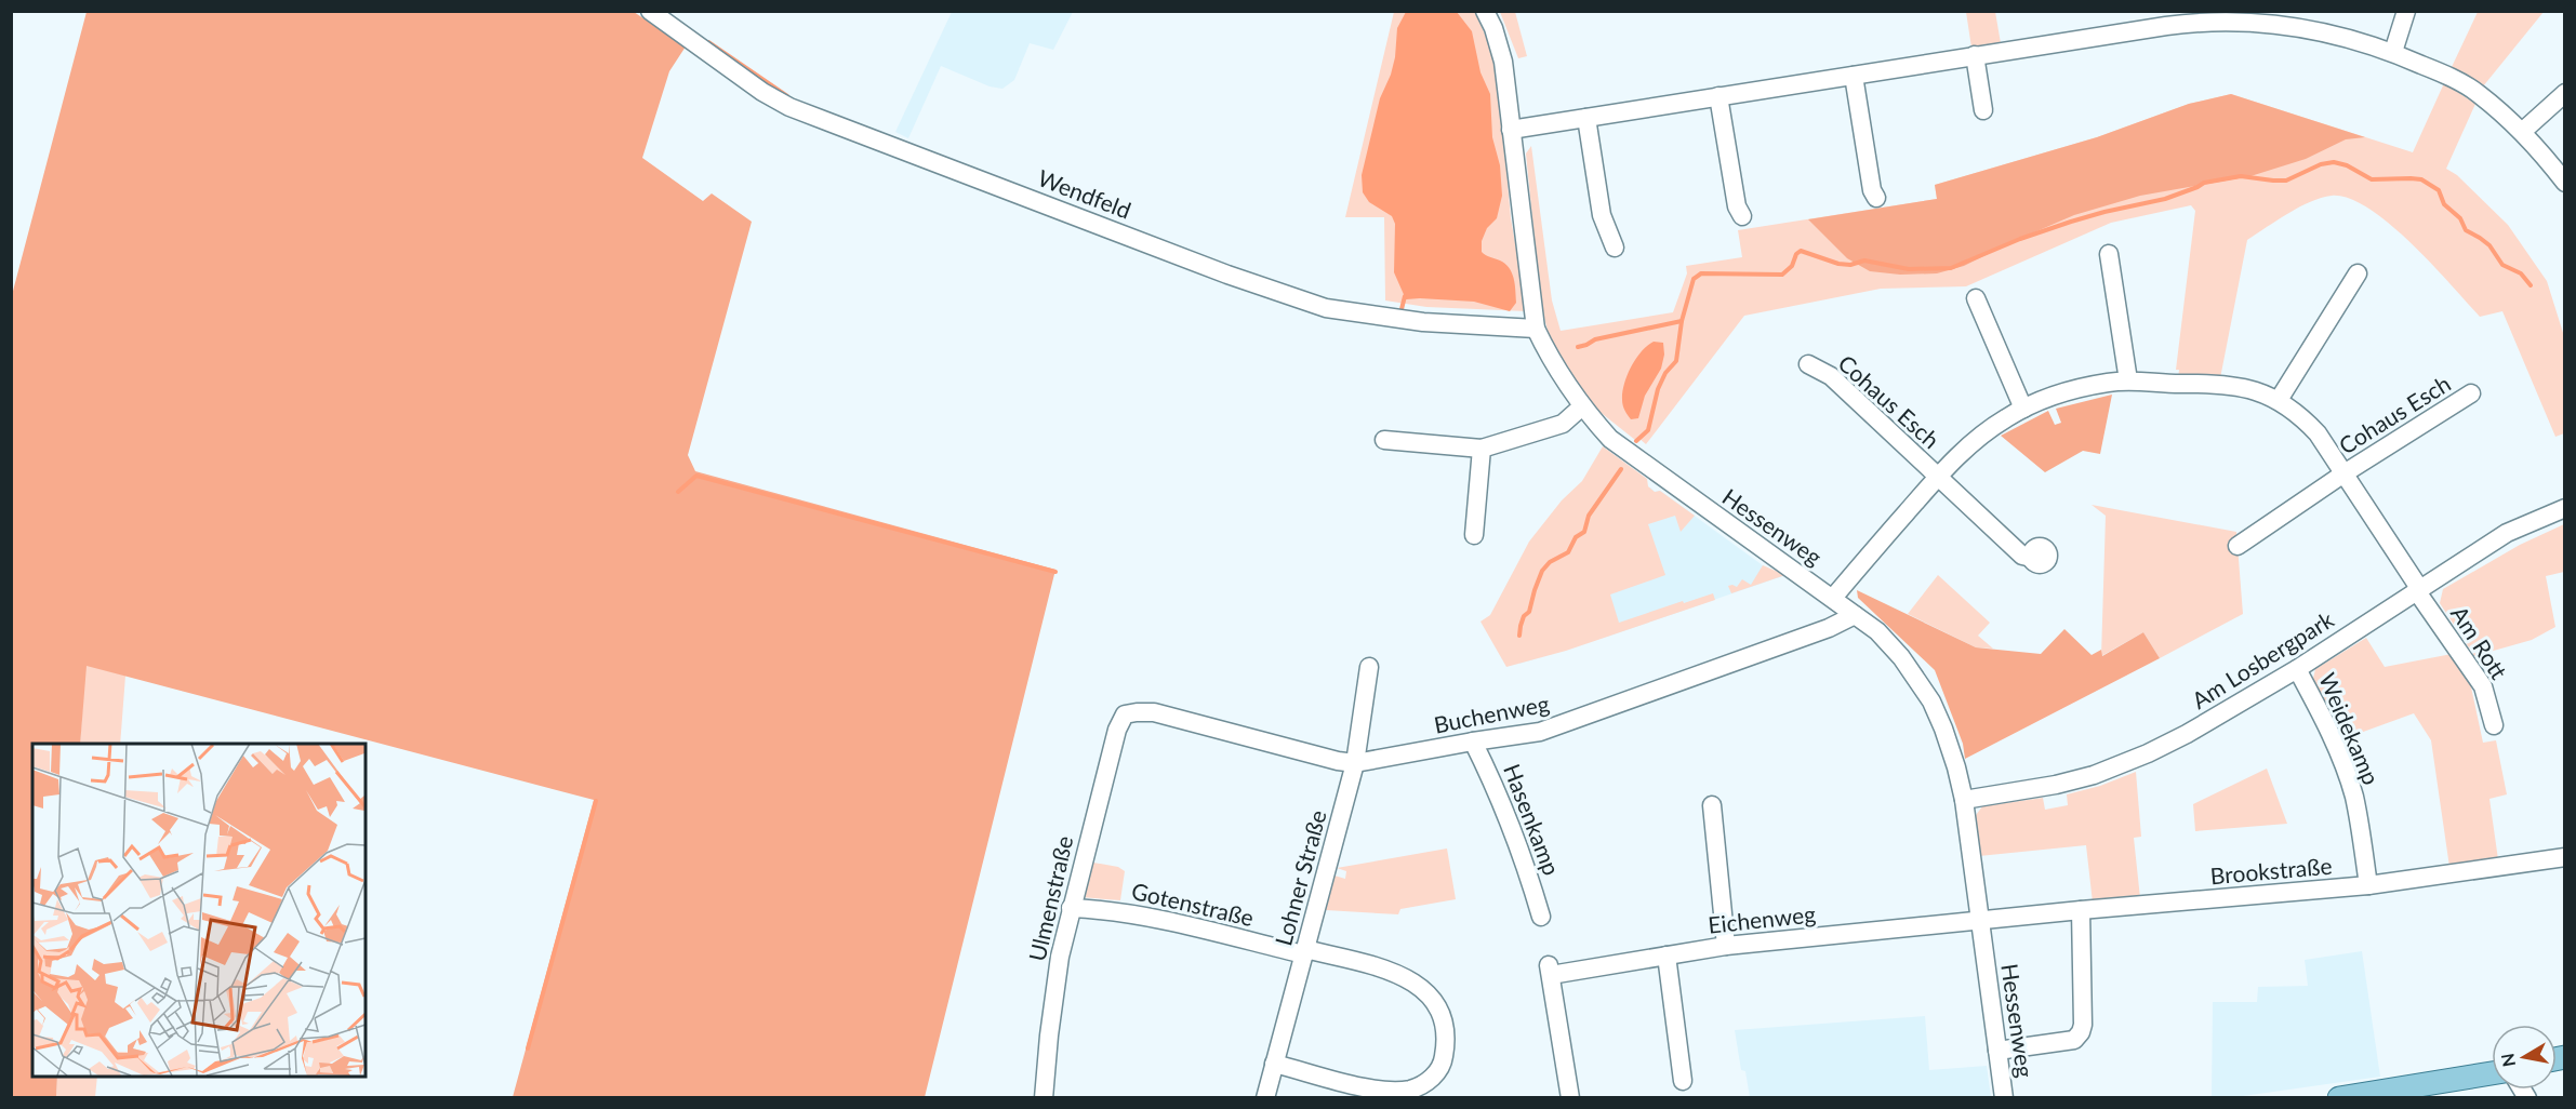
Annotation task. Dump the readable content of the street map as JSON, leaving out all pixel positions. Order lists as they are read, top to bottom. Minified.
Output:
{"streets":{"street":["Wendfeld","Cohaus Esch","Hessenweg","Am Rott","Am Losbergpark","Buchenweg","Weidekamp","Hasenkamp","Brookstraße","Lohner Straße","Ulmenstraße","Gotenstraße","Eichenweg"]},"crossings":[["Wendfeld","Hessenweg"],["Cohaus Esch","Hessenweg"],["Cohaus Esch","Am Rott"],["Cohaus Esch","Am Losbergpark"],["Hessenweg","Am Losbergpark"],["Hessenweg","Buchenweg"],["Hessenweg","Brookstraße"],["Hessenweg","Eichenweg"],["Am Rott","Am Losbergpark"],["Am Losbergpark","Weidekamp"],["Buchenweg","Hasenkamp"],["Buchenweg","Lohner Straße"],["Buchenweg","Ulmenstraße"],["Weidekamp","Brookstraße"],["Brookstraße","Eichenweg"],["Lohner Straße","Gotenstraße"],["Ulmenstraße","Gotenstraße"]],"north":"left"}
